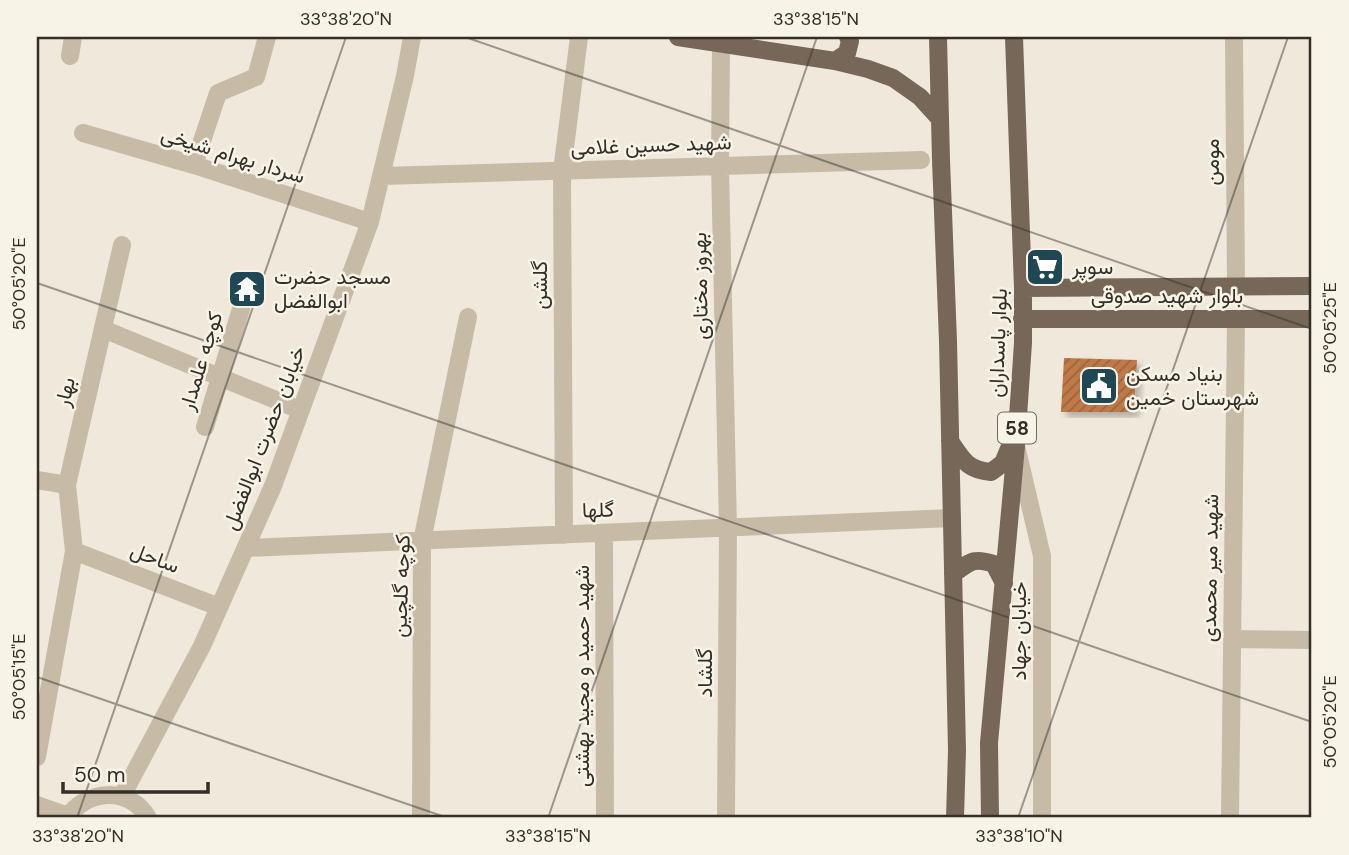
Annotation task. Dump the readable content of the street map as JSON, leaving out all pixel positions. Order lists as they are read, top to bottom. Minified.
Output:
{"streets":{"main road":["بلوار شهید صدوقی","بلوار پاسداران","58"],"street":["شهید حسین غلامی","سردار بهرام شیخی","مومن","گلشن","بهروز مختاری","کوچه علمدار","بهار","خیابان حضرت ابوالفضل","گلها","ساحل","شهید میر محمدی","کوچه گلچین","خیابان جهاد","گلشاد","شهید حمید و مجید بهشتی"]},"crossings":[["شهید حسین غلامی","گلشن"],["شهید حسین غلامی","بهروز مختاری"],["شهید حسین غلامی","خیابان حضرت ابوالفضل"],["سردار بهرام شیخی","خیابان حضرت ابوالفضل"],["مومن","بلوار شهید صدوقی"],["گلشن","گلها"],["بهروز مختاری","گلها"],["بهروز مختاری","گلشاد"],["بلوار شهید صدوقی","بلوار پاسداران"],["بلوار شهید صدوقی","شهید میر محمدی"],["بلوار پاسداران","خیابان جهاد"],["بهار","ساحل"],["خیابان حضرت ابوالفضل","گلها"],["خیابان حضرت ابوالفضل","ساحل"],["گلها","کوچه گلچین"],["گلها","گلشاد"],["گلها","شهید حمید و مجید بهشتی"]],"places":{"supermarket":["سوپر"],"temple":["مسجد حضرت ابوالفضل"],"public building":["بنیاد مسکن شهرستان خمین"]},"scale_bar":"50 m","coordinates":["33°38'20\"N","33°38'15\"N","50°05'20\"E","50°05'25\"E","50°05'15\"E","33°38'10\"N"]}
